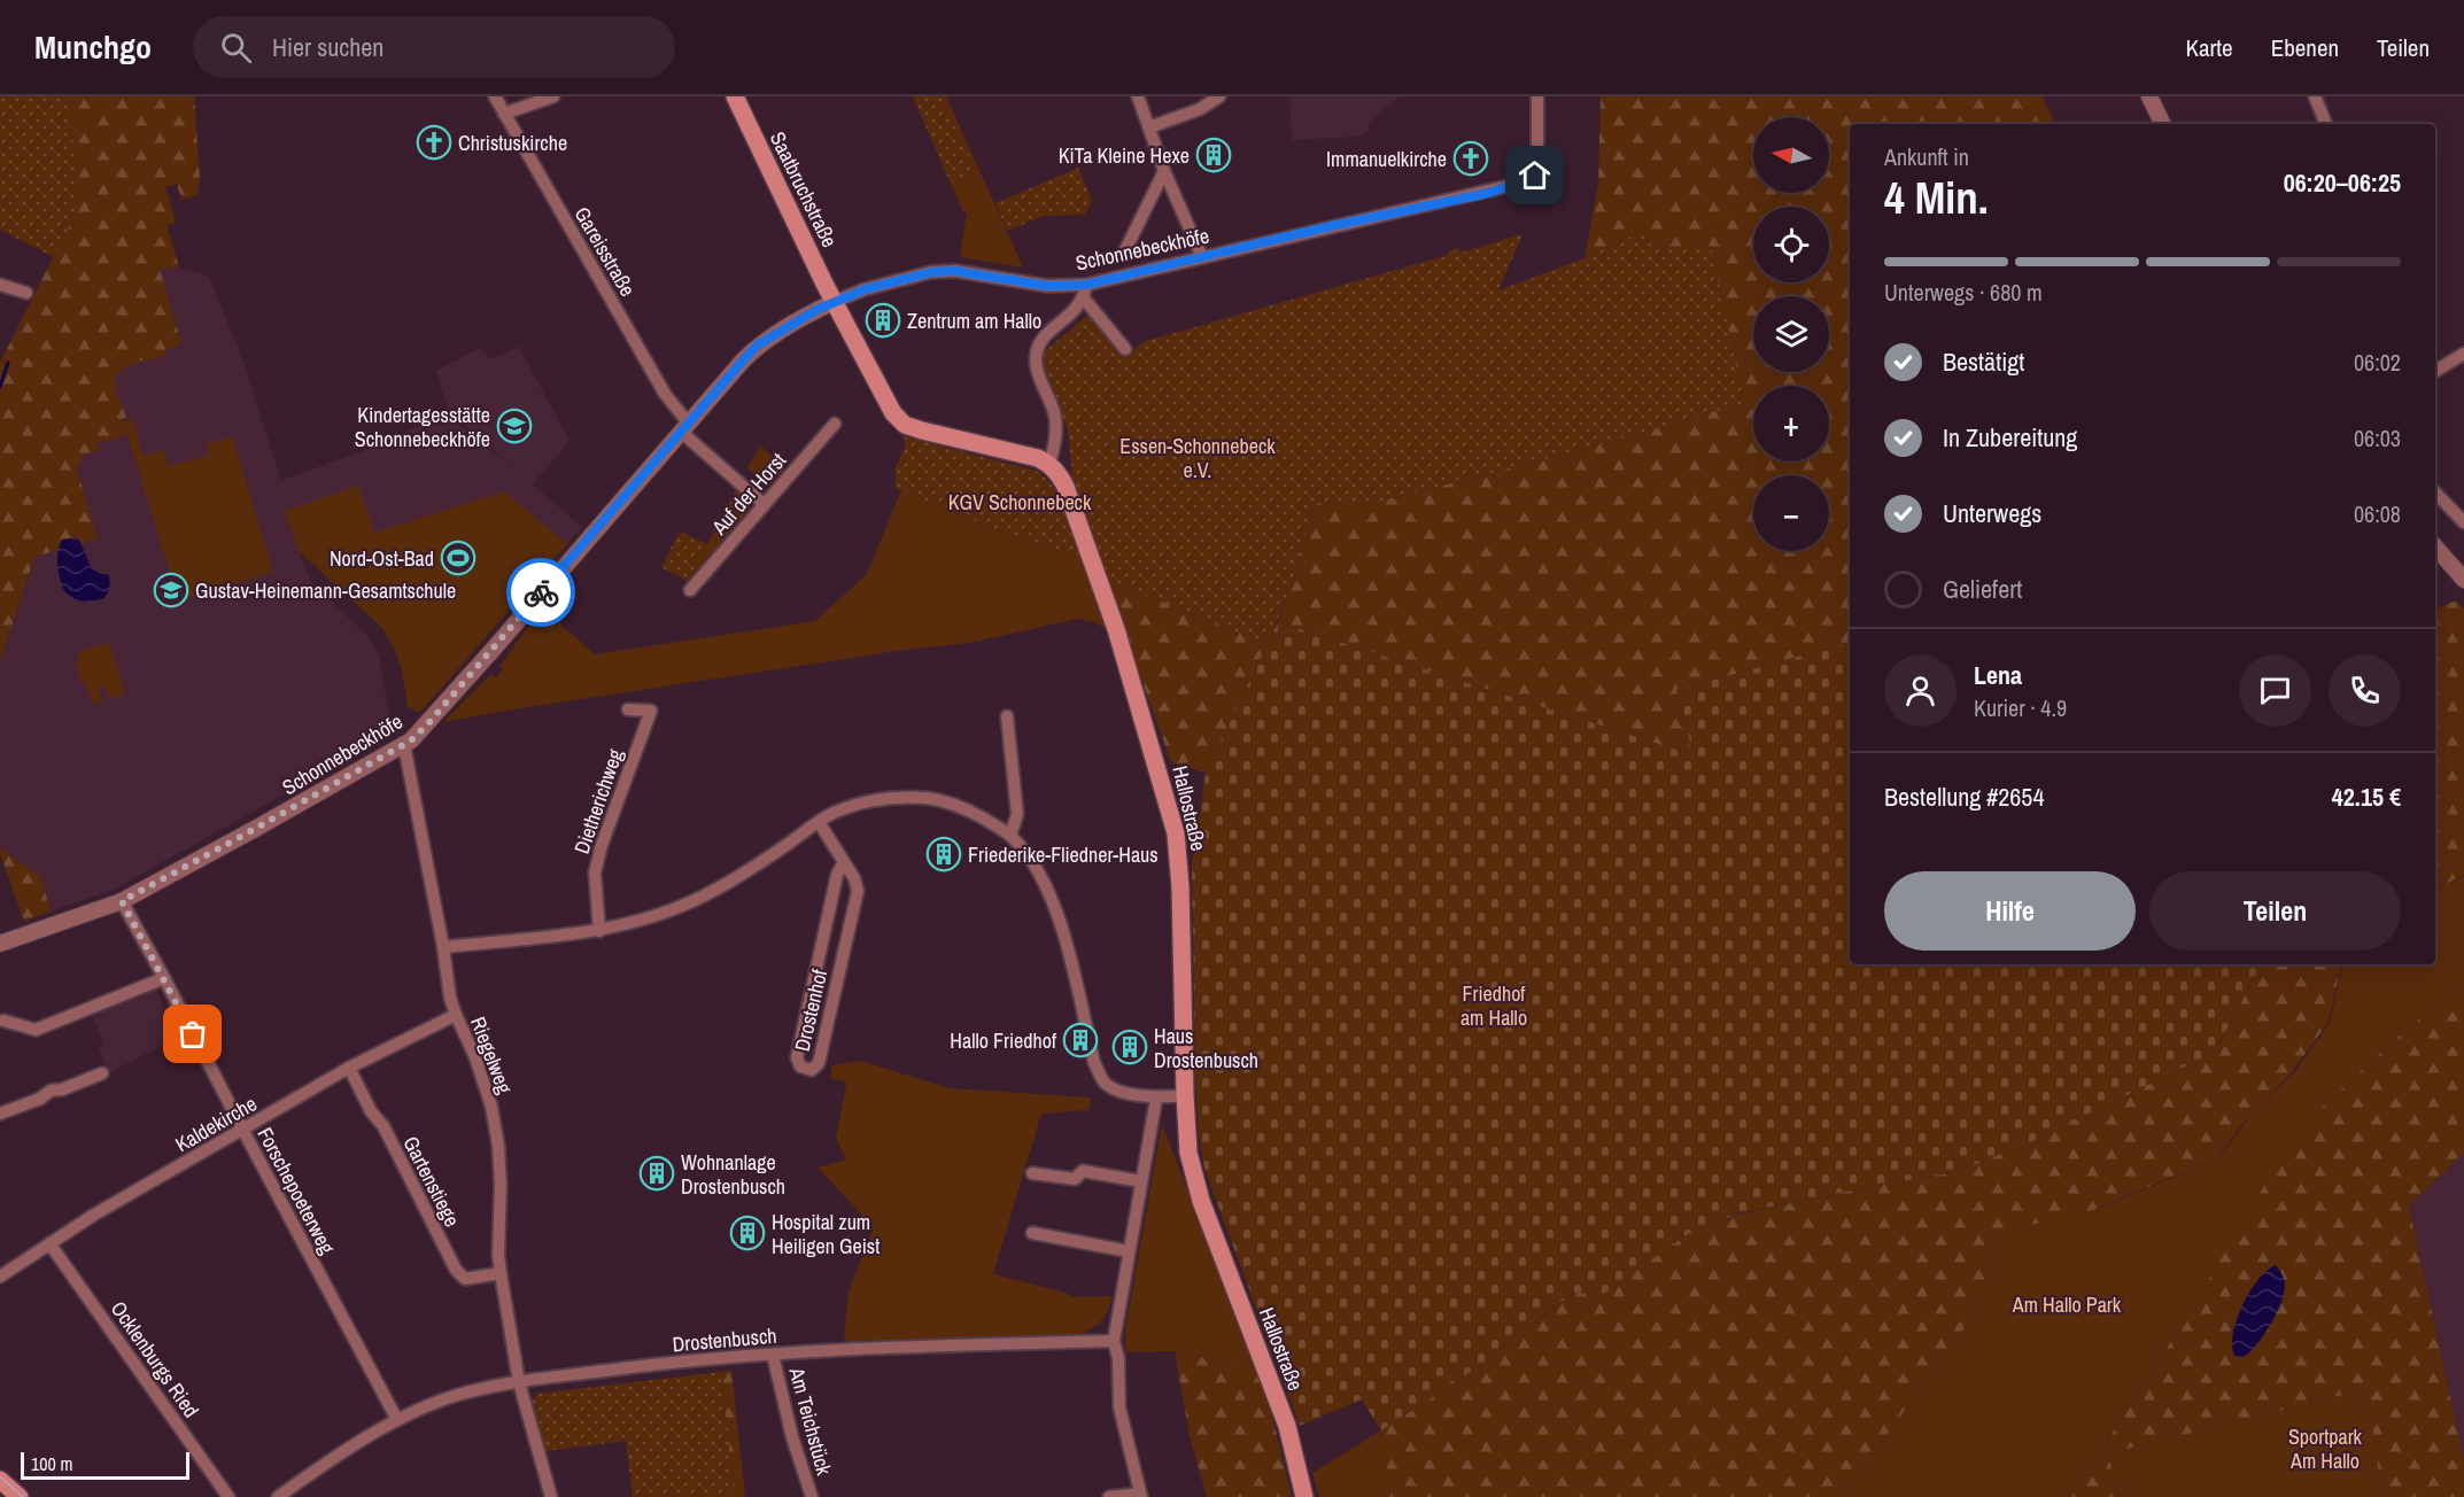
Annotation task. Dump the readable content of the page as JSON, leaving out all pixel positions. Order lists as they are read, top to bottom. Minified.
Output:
{"streets":{"main road":["Saatbruchstraße","Hallostraße"],"street":["Schonnebeckhöfe","Gareisstraße","Auf der Horst","Dietherichweg","Drostenhof","Riegelweg","Kaldekirche","Gartenstiege","Forschepoeterweg","Drostenbusch","Ocklenburgs Ried","Am Teichstück"]},"crossings":[["Saatbruchstraße","Schonnebeckhöfe"],["Schonnebeckhöfe","Gareisstraße"],["Schonnebeckhöfe","Riegelweg"],["Schonnebeckhöfe","Forschepoeterweg"],["Riegelweg","Kaldekirche"],["Riegelweg","Gartenstiege"],["Riegelweg","Drostenbusch"],["Kaldekirche","Gartenstiege"],["Kaldekirche","Forschepoeterweg"],["Kaldekirche","Ocklenburgs Ried"],["Forschepoeterweg","Drostenbusch"],["Drostenbusch","Am Teichstück"]],"parks":["Essen-Schonnebeck e.V.","KGV Schonnebeck","Friedhof am Hallo","Am Hallo Park","Sportpark Am Hallo"],"places":{"church":["Christuskirche","Immanuelkirche"],"building":["KiTa Kleine Hexe","Zentrum am Hallo","Friederike-Fliedner-Haus","Hallo Friedhof","Haus Drostenbusch","Wohnanlage Drostenbusch","Hospital zum Heiligen Geist"],"school or university":["Kindertagesstätte Schonnebeckhöfe","Gustav-Heinemann-Gesamtschule"],"sports":["Nord-Ost-Bad"]},"scale_bar":"100 m","north":"left","page":{"header":"Munchgo","search":"Hier suchen","nav":["Karte","Ebenen","Teilen"],"map_buttons":["+","−"],"heading":["4 Min.","Ankunft in","06:20–06:25"],"panel":["Lena","Kurier · 4.9","Bestellung #2654","42.15 €"],"bar":"Unterwegs · 680 m","list":[["Bestätigt","06:02"],["In Zubereitung","06:03"],["Unterwegs","06:08"],"Geliefert"],"buttons":["Hilfe","Teilen"],"scale":"100 m"}}
